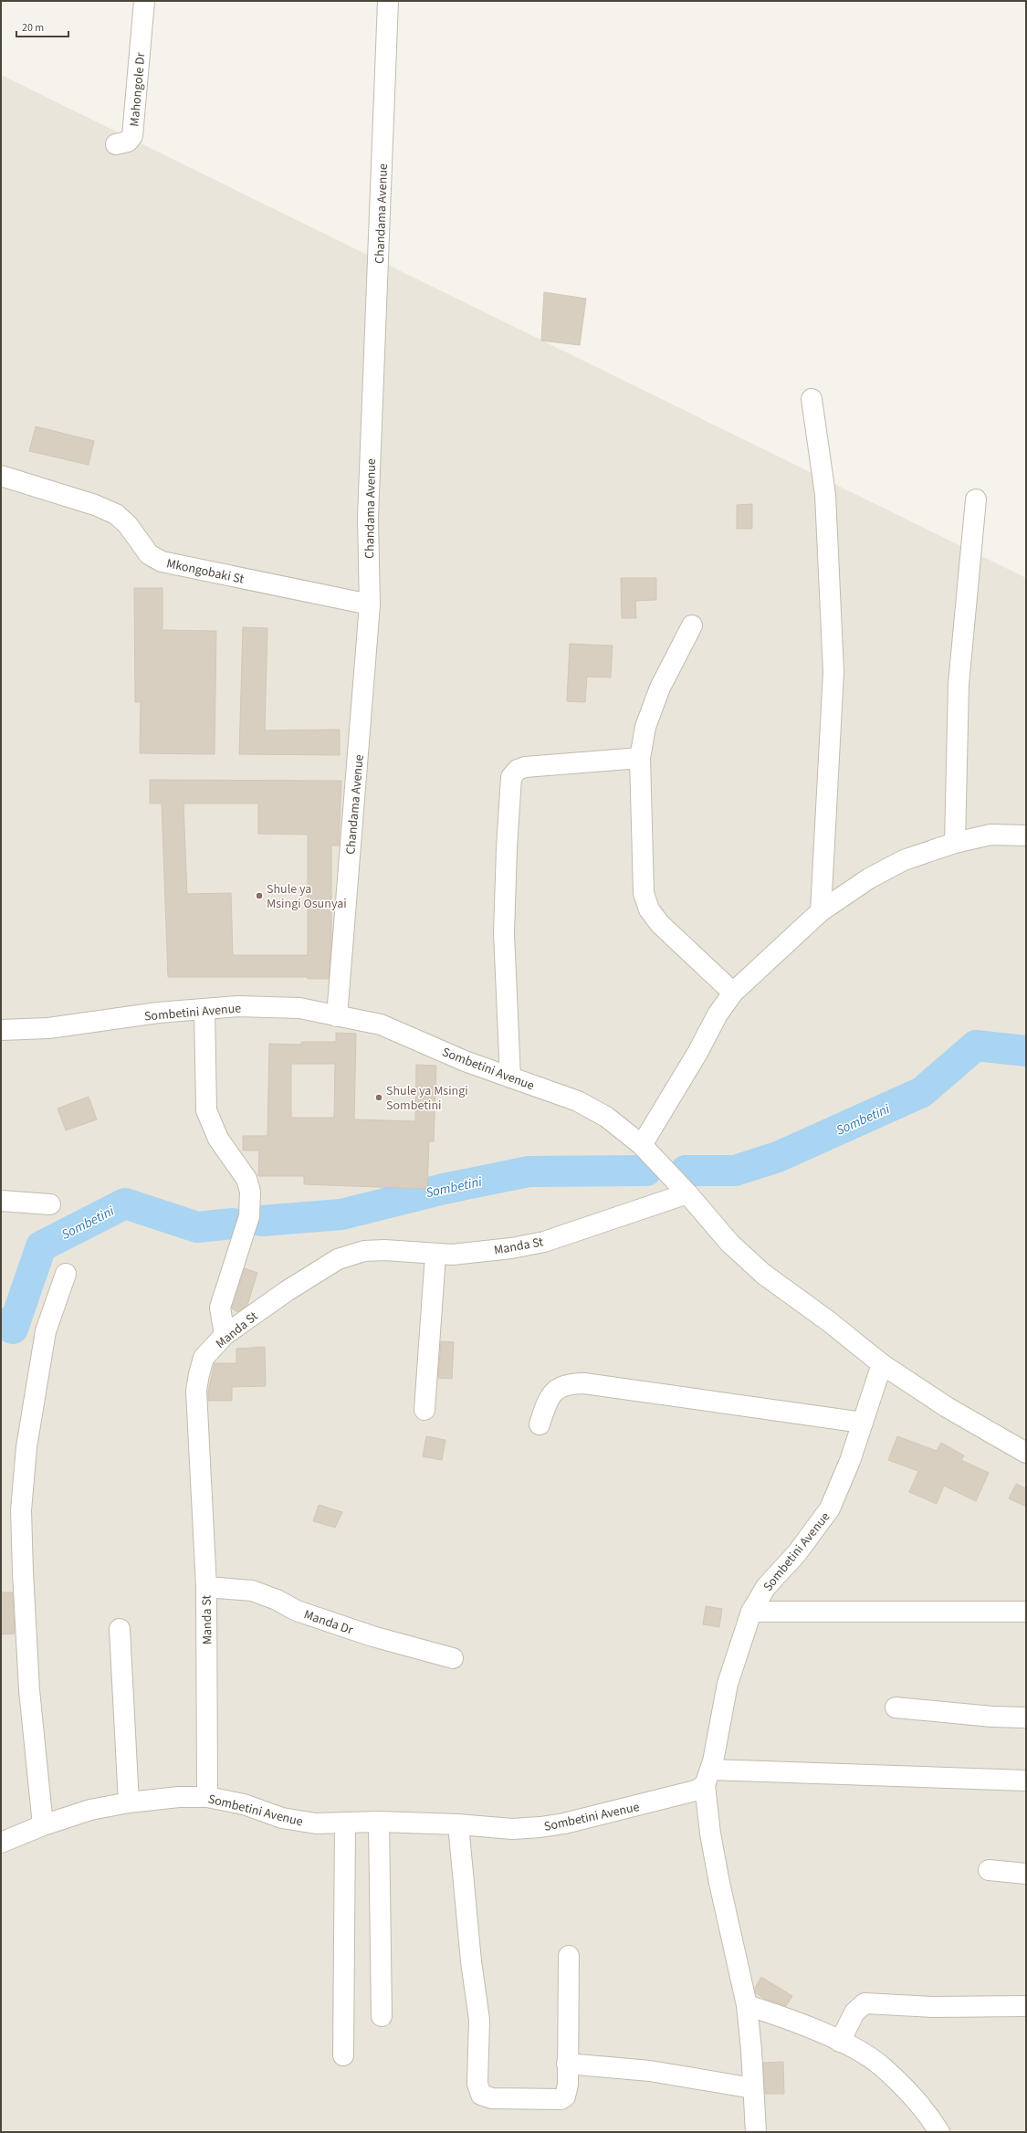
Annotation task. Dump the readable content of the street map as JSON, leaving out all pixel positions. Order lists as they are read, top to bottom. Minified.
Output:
{"streets":{"street":["Mahongole Dr","Chandama Avenue","Mkongobaki St","Sombetini Avenue","Manda St","Manda Dr"]},"crossings":[["Chandama Avenue","Mkongobaki St"],["Chandama Avenue","Sombetini Avenue"],["Sombetini Avenue","Manda St"],["Manda St","Manda Dr"]],"water":["Sombetini"],"places":["Shule ya Msingi Osunyai","Shule ya Msingi Sombetini"],"scale_bar":"20 m"}
